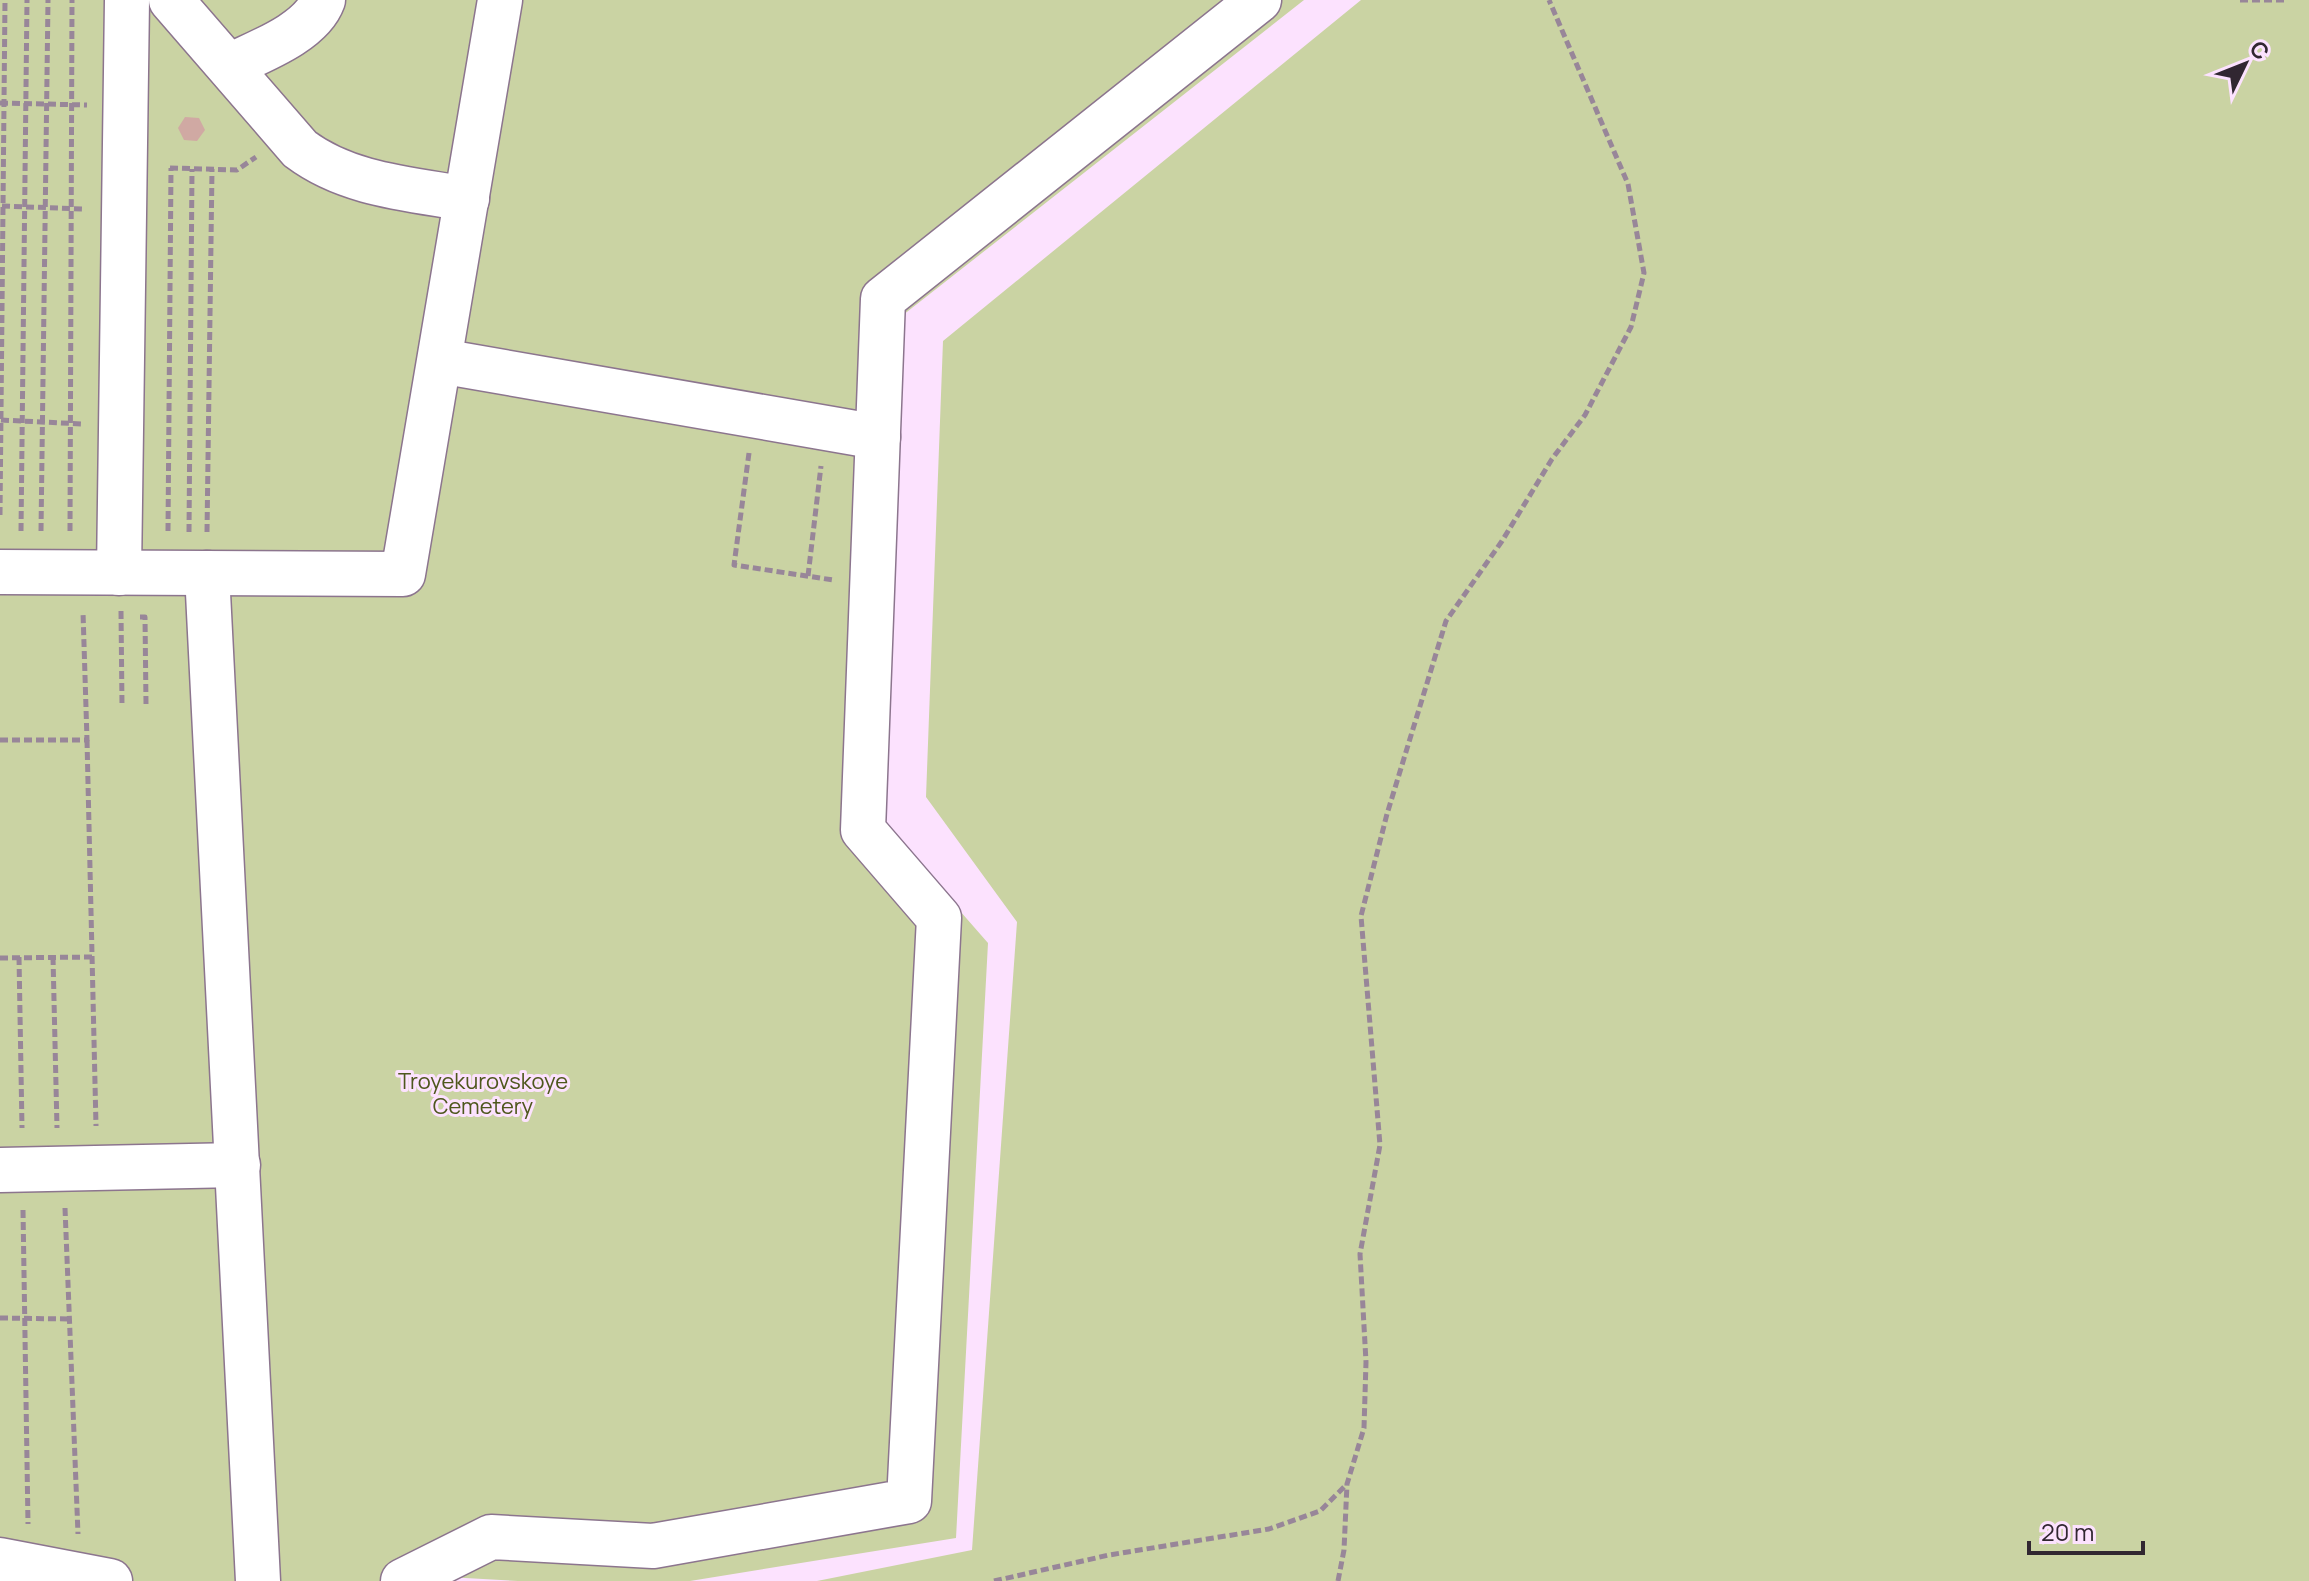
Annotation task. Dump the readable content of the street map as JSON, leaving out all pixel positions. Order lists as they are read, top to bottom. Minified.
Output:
{"parks":["Troyekurovskoye Cemetery"],"scale_bar":"20 m","north":"top right"}
